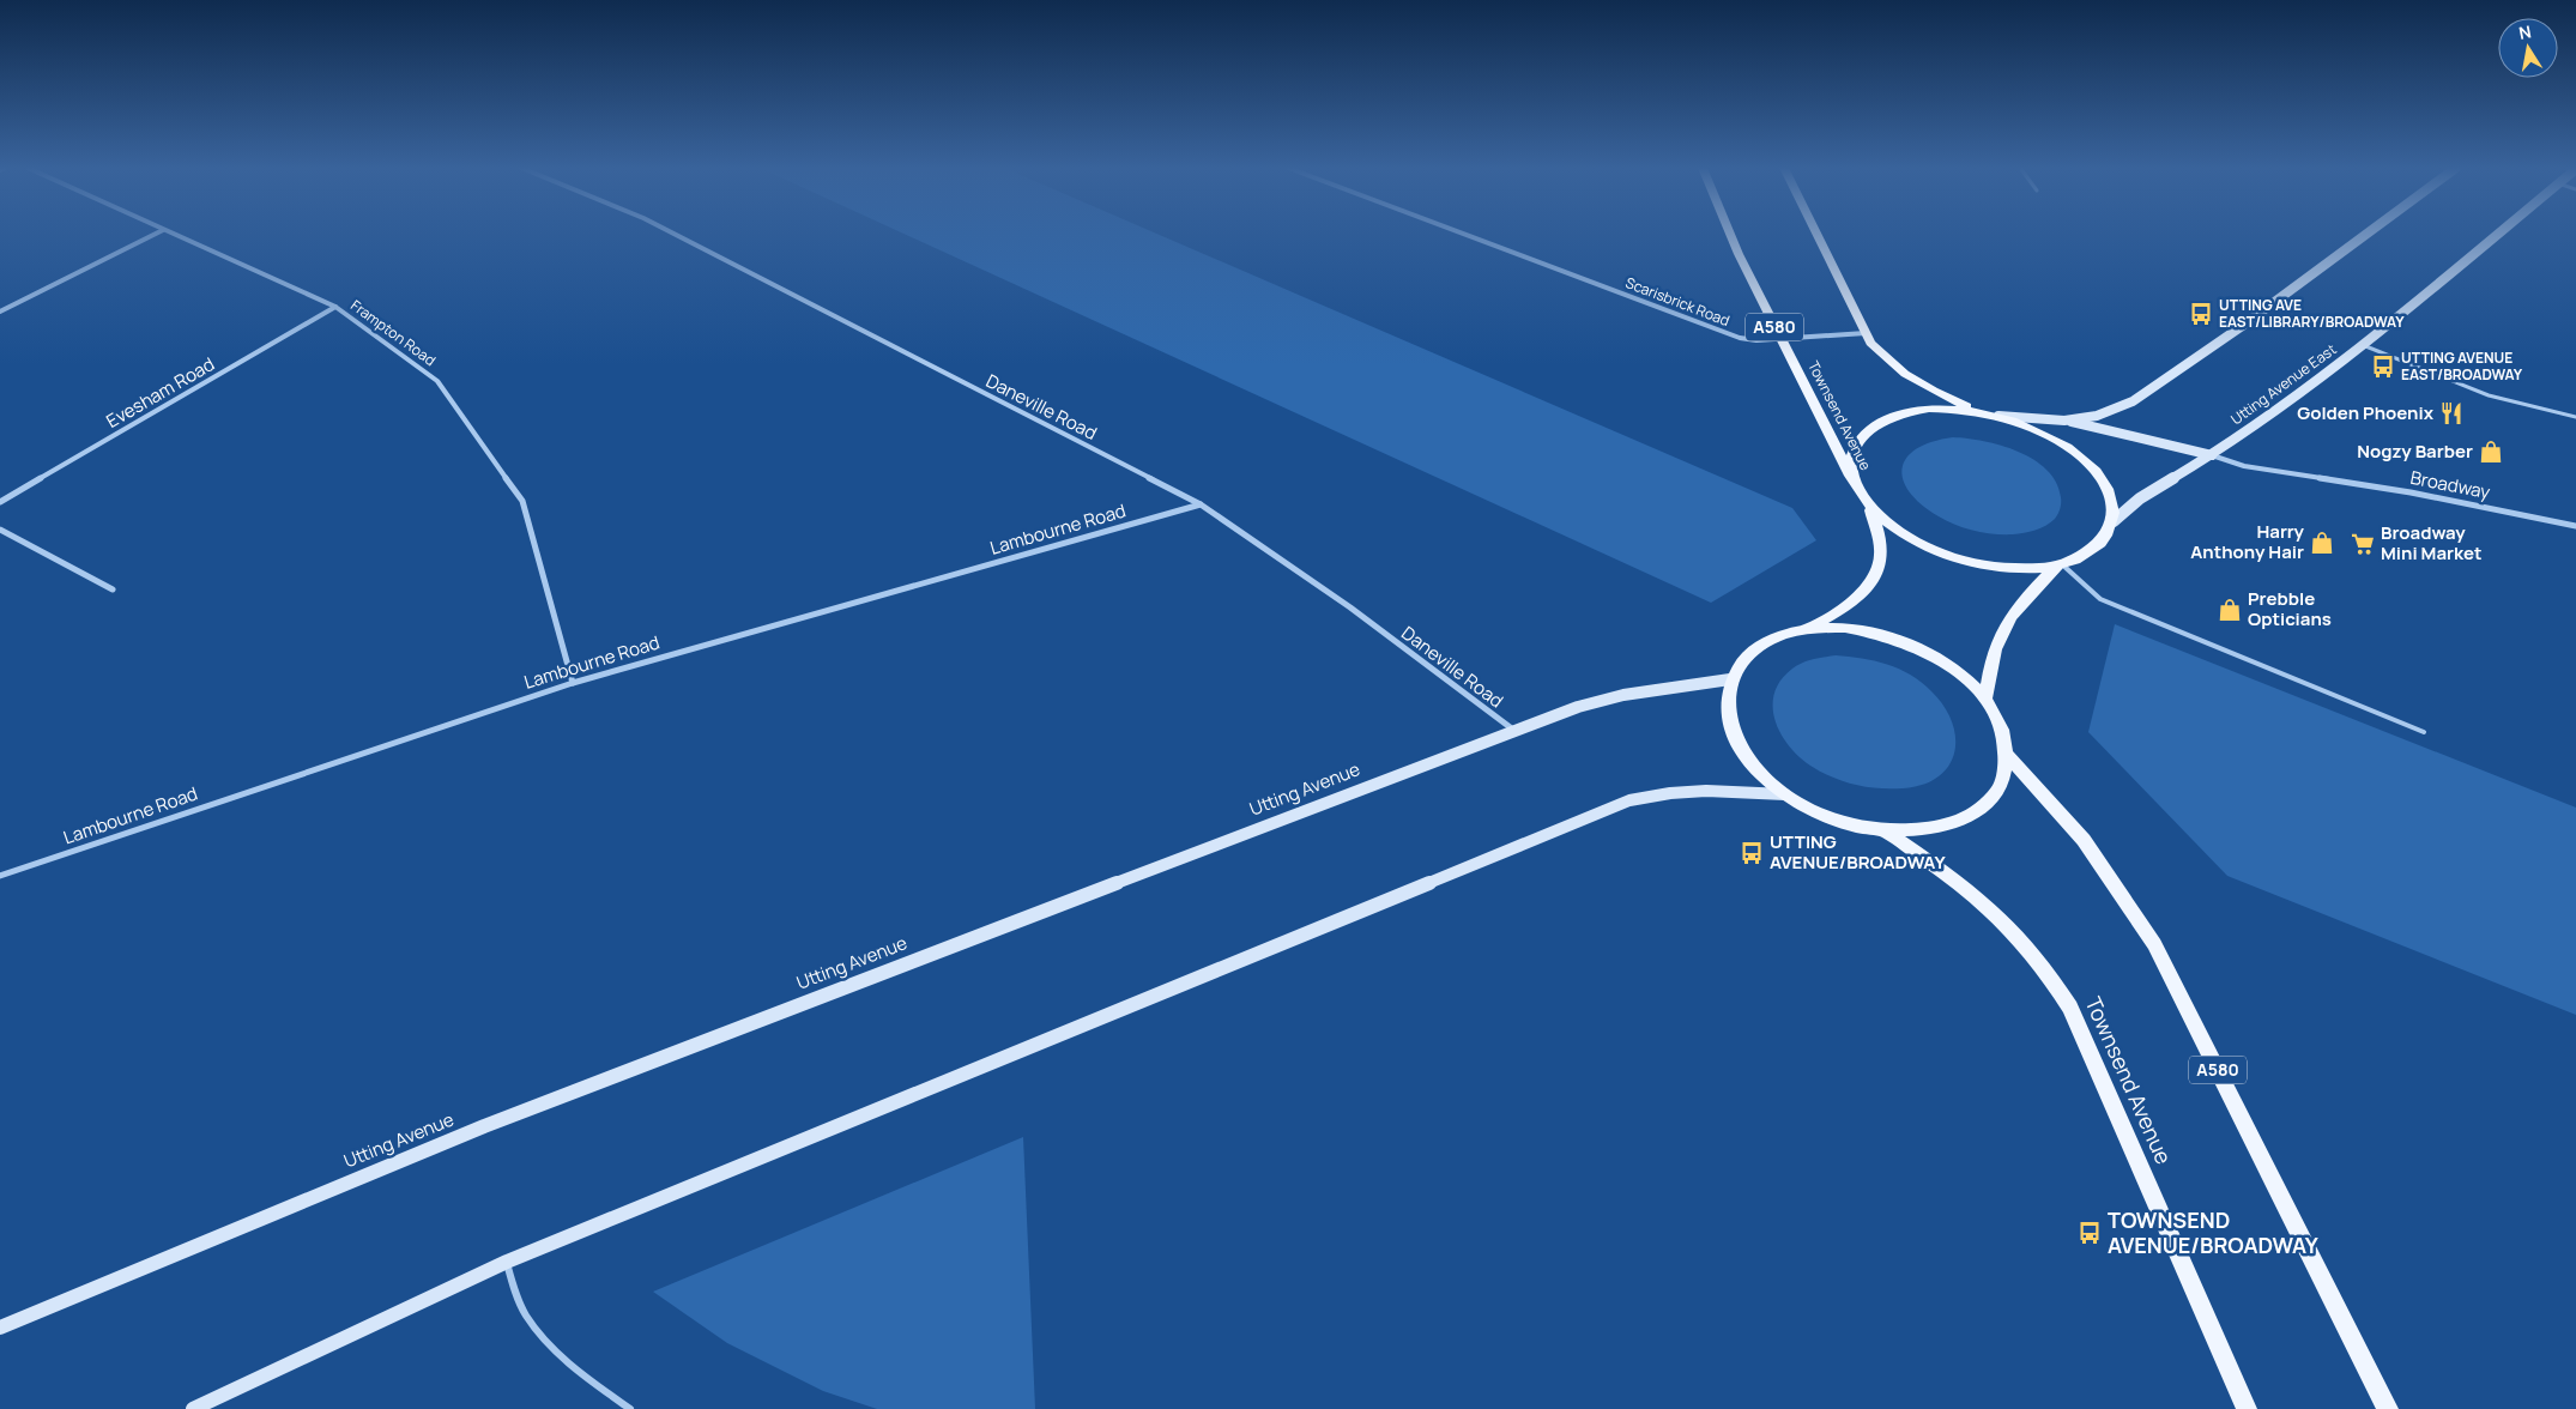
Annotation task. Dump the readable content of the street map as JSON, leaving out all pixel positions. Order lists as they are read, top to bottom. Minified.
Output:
{"streets":{"main road":["A580","Townsend Avenue"],"street":["Scarisbrick Road","Frampton Road","Utting Avenue East","Evesham Road","Daneville Road","Broadway","Lambourne Road","Utting Avenue"]},"crossings":[["Scarisbrick Road","A580"],["Scarisbrick Road","Townsend Avenue"],["A580","Utting Avenue East"],["A580","Townsend Avenue"],["A580","Utting Avenue"],["Frampton Road","Evesham Road"],["Frampton Road","Lambourne Road"],["Utting Avenue East","Townsend Avenue"],["Utting Avenue East","Broadway"],["Daneville Road","Lambourne Road"],["Daneville Road","Utting Avenue"]],"places":{"bus stop":["UTTING AVE EAST/LIBRARY/BROADWAY","UTTING AVENUE EAST/BROADWAY","UTTING AVENUE/BROADWAY","TOWNSEND AVENUE/BROADWAY"],"restaurant":["Golden Phoenix"],"shop":["Nogzy Barber","Harry Anthony Hair","Prebble Opticians"],"supermarket":["Broadway Mini Market"]},"north":"top"}
